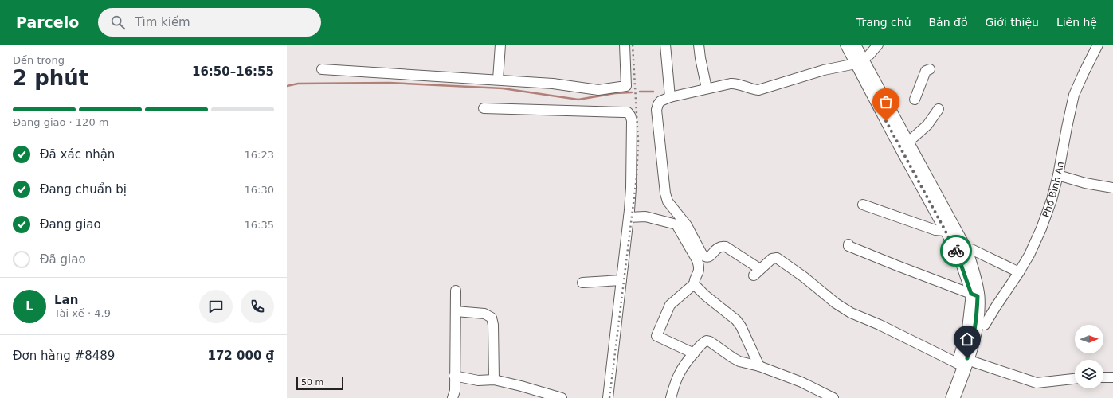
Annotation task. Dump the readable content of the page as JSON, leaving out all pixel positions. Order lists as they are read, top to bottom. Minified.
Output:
{"streets":{"street":["Phố Bình An"]},"scale_bar":"50 m","north":"right","page":{"header":"Parcelo","search":"Tìm kiếm","nav":["Trang chủ","Bản đồ","Giới thiệu","Liên hệ"],"heading":["2 phút","Đến trong","16:50–16:55"],"panel":["Lan","Tài xế · 4.9","Đơn hàng #8489","172 000 ₫"],"bar":"Đang giao · 120 m","list":[["Đã xác nhận","16:23"],["Đang chuẩn bị","16:30"],["Đang giao","16:35"],"Đã giao"],"round":"L","scale":"50 m"}}
